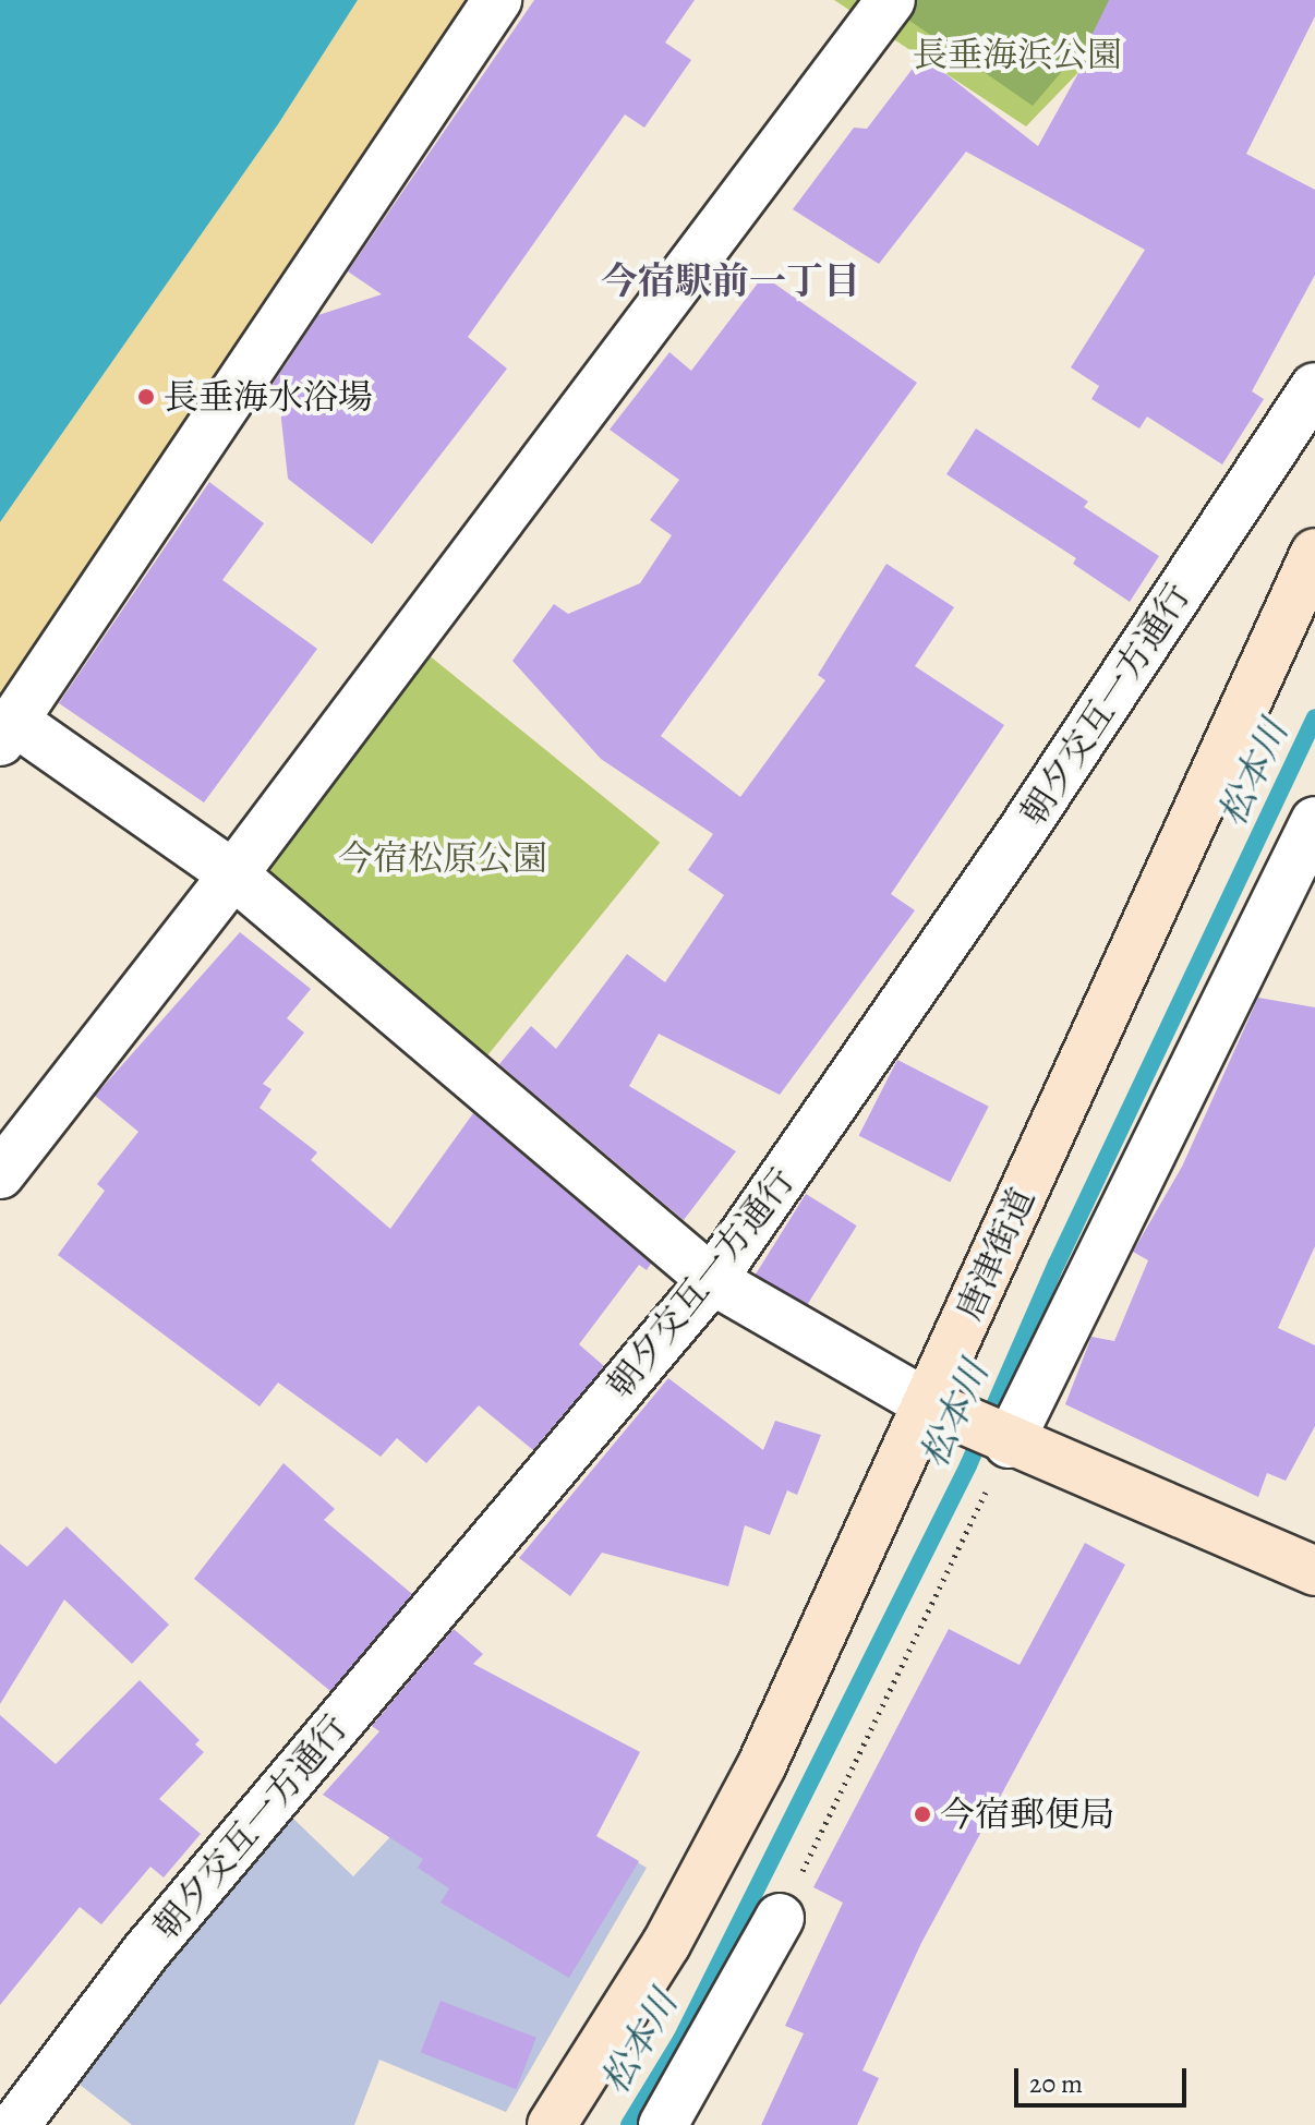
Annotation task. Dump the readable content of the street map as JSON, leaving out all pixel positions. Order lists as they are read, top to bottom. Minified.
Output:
{"streets":{"street":["朝夕交互一方通行","唐津街道"]},"districts":["今宿駅前一丁目"],"water":["松本川"],"parks":["長垂海浜公園","今宿松原公園"],"places":["長垂海水浴場","今宿郵便局"],"scale_bar":"20 m"}
